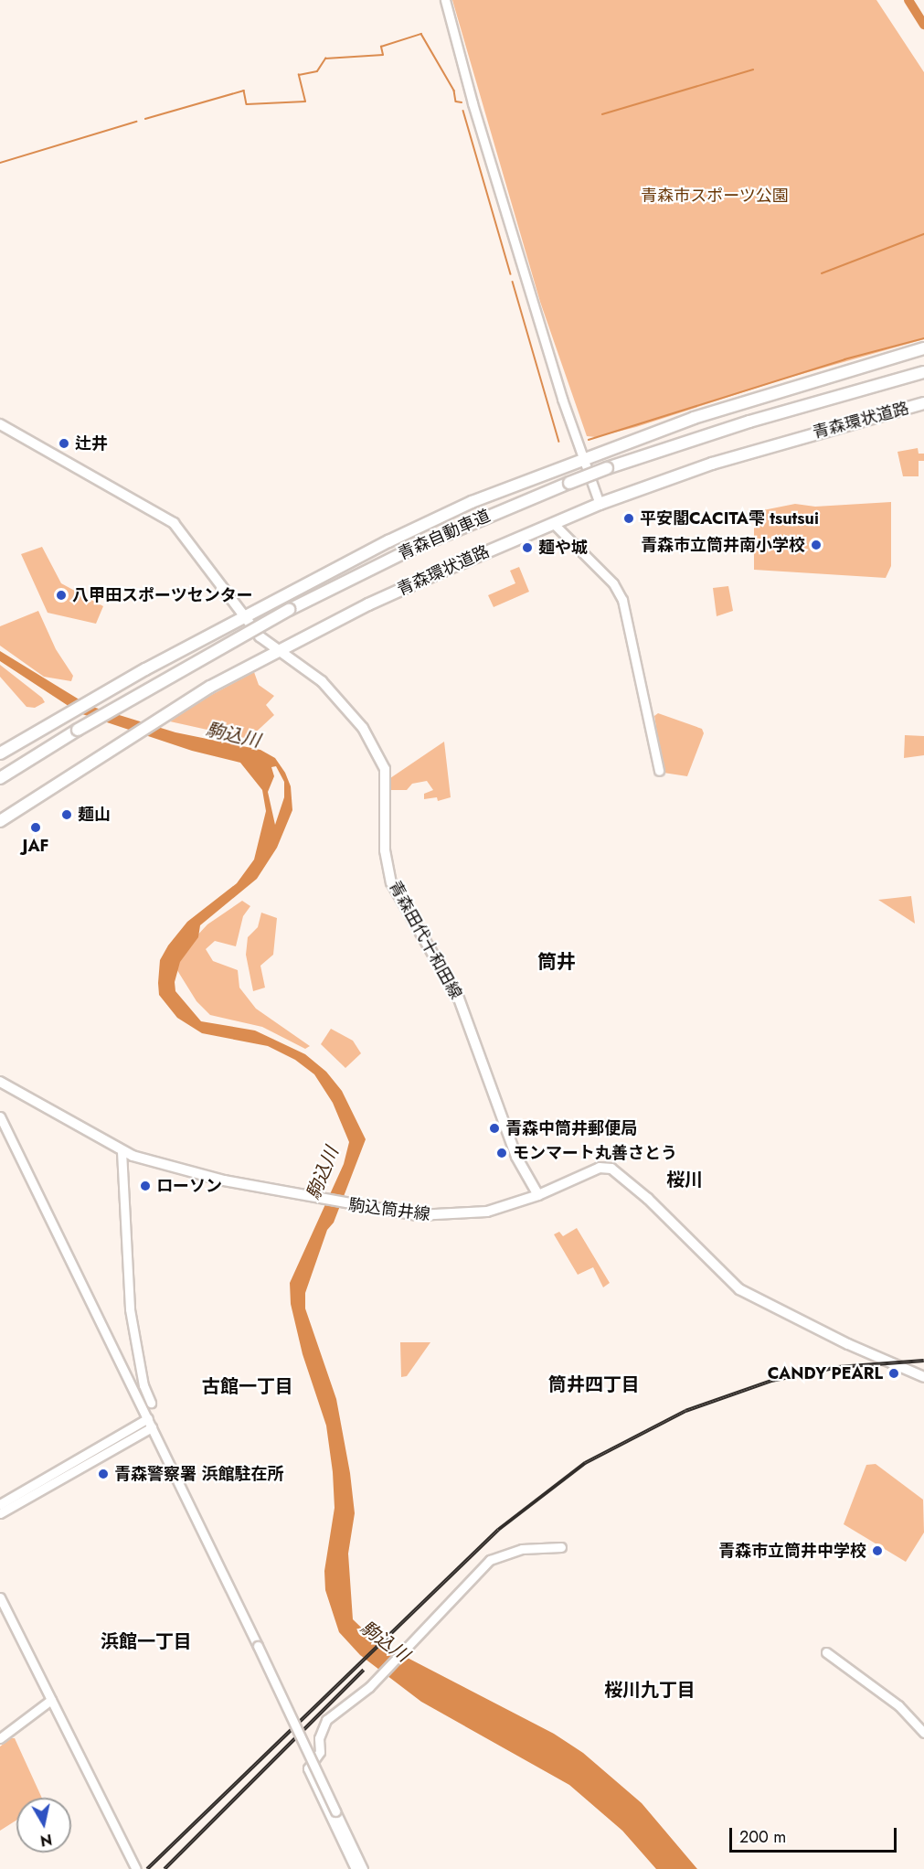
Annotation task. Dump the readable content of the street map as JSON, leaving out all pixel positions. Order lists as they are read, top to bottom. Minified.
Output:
{"streets":{"highway":["青森環状道路","青森自動車道"],"main road":["青森田代十和田線","駒込筒井線"]},"crossings":[["青森環状道路","青森田代十和田線"],["青森田代十和田線","駒込筒井線"]],"districts":["筒井","桜川","筒井四丁目","古館一丁目","浜館一丁目","桜川九丁目"],"water":["駒込川"],"parks":["青森市スポーツ公園"],"places":["辻井","平安閣CACITA雫 tsutsui","青森市立筒井南小学校","麺や城","八甲田スポーツセンター","麺山","JAF","青森中筒井郵便局","モンマート丸善さとう","ローソン","CANDY PEARL","青森警察署 浜館駐在所","青森市立筒井中学校"],"scale_bar":"200 m","north":"bottom"}
